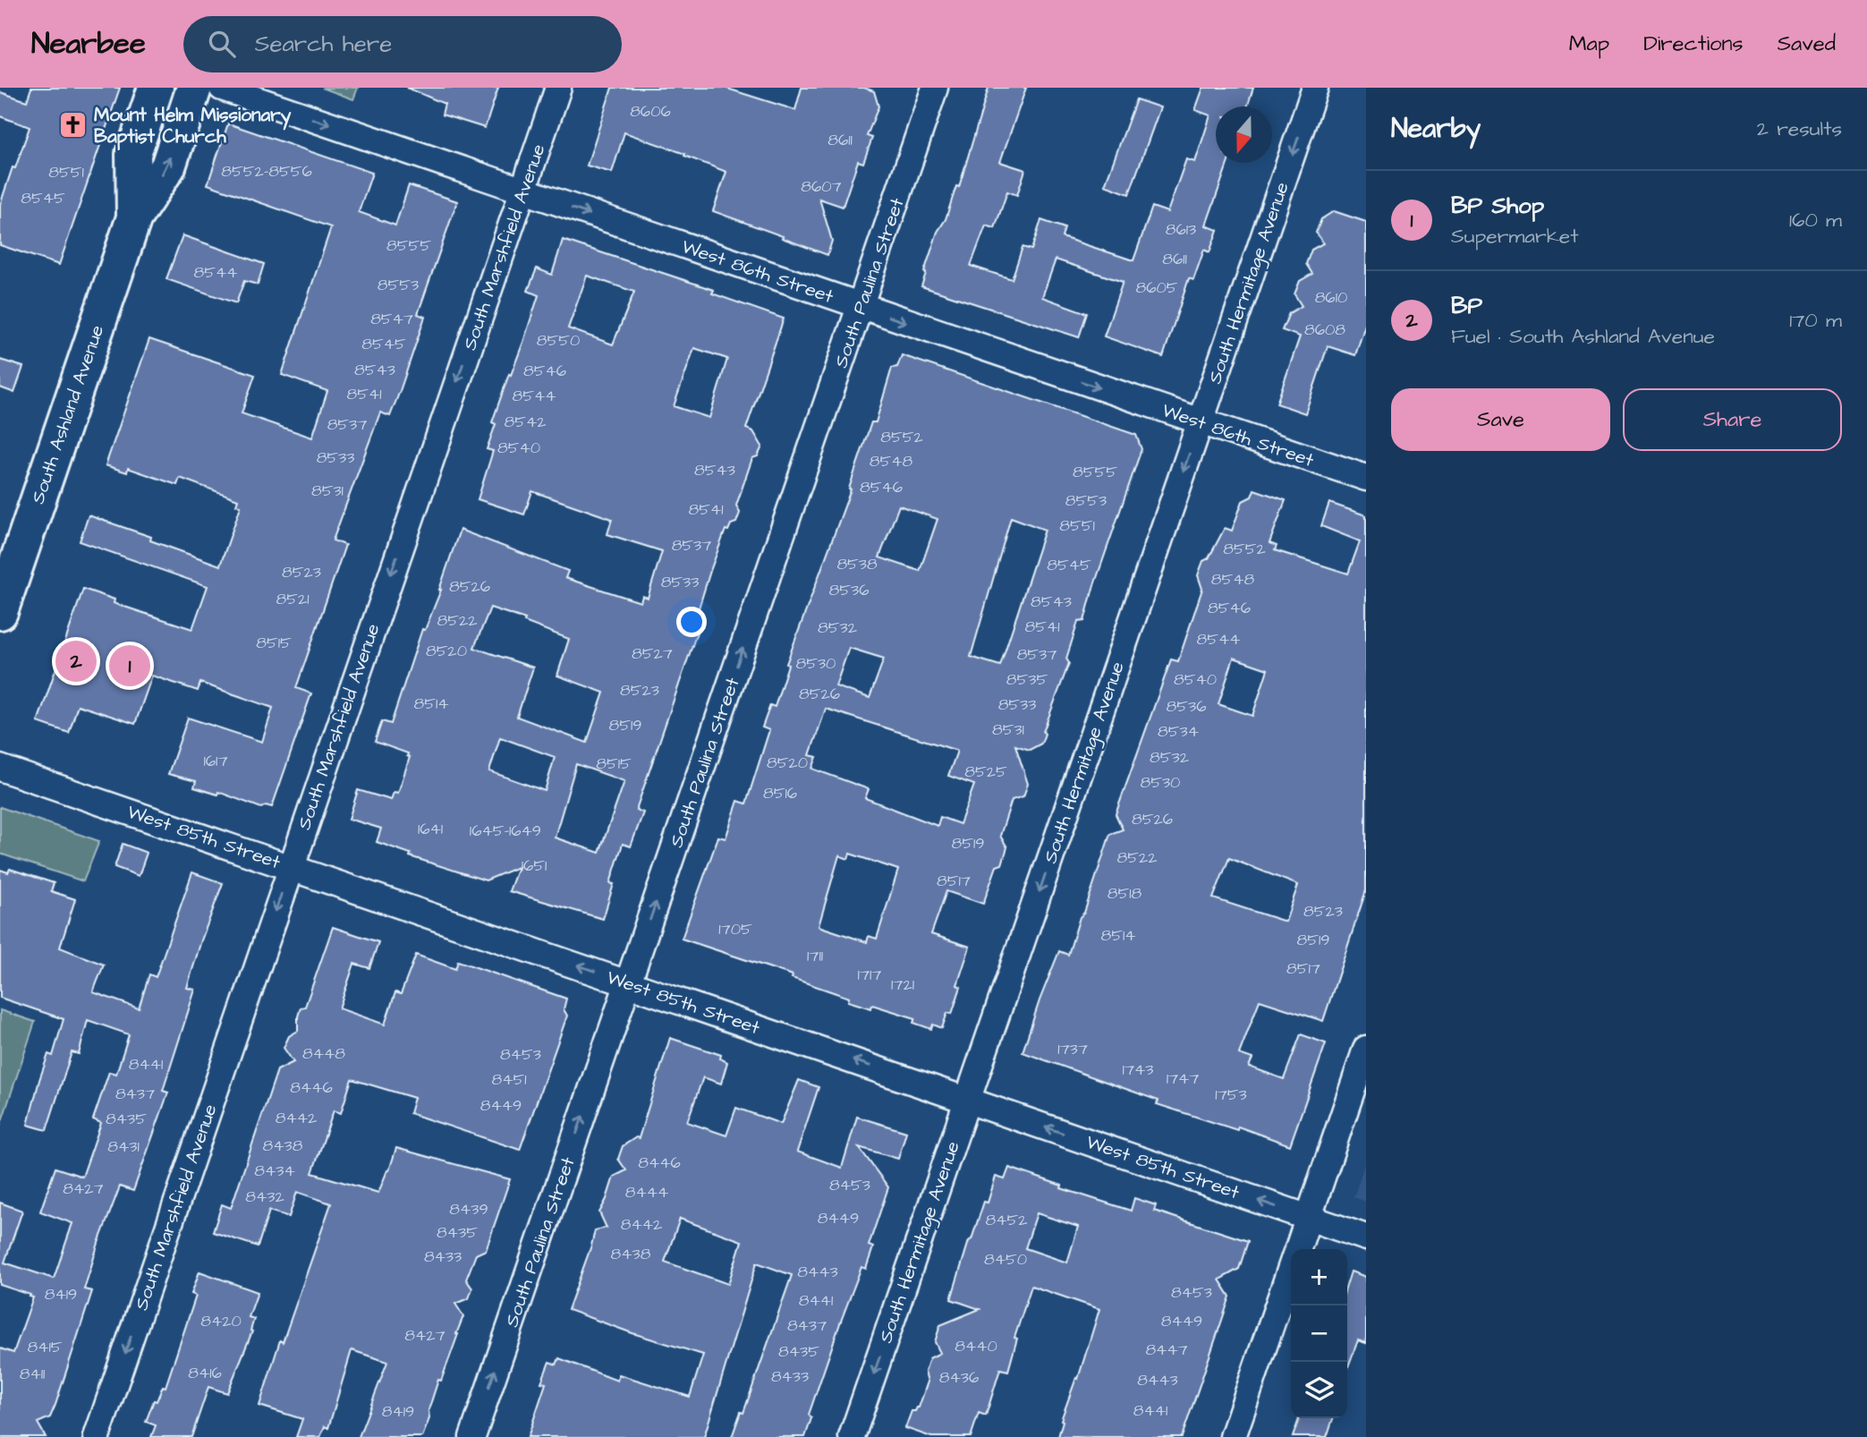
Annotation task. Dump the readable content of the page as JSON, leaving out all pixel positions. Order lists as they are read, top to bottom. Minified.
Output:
{"streets":{"main road":["South Ashland Avenue"],"street":["South Marshfield Avenue","West 86th Street","South Paulina Street","South Hermitage Avenue","West 85th Street"]},"crossings":[["South Marshfield Avenue","West 86th Street"],["South Marshfield Avenue","West 85th Street"],["West 86th Street","South Paulina Street"],["West 86th Street","South Hermitage Avenue"],["South Paulina Street","West 85th Street"],["South Hermitage Avenue","West 85th Street"]],"one_way":["South Marshfield Avenue","West 86th Street","South Paulina Street","South Hermitage Avenue","West 85th Street"],"places":{"church":["Mount Helm Missionary Baptist Church"]},"house_numbers":["8606","8611","8552-8556","8551","8607","8545","8613","8555","8611","8544","8553","8605","8610","8547","8608","8550","8545","8543","8546","8541","8544","8542","8537","8552","8540","8533","8548","8543","8555","8546","8531","8553","8541","8551","8537","8552","8538","8545","8523","8548","8533","8526","8536","8521","8543","8546","8522","8541","8532","8544","8515","8520","8527","8537","8530","8535","8540","8523","8526","8514","8533","8536","8519","8531","8534","8532","1617","8520","8515","8525","8530","8516","8526","1641","1645-1649","8519","8522","1651","8517","8518","8523","1705","8514","8519","1711","8517","1717","1721","1737","8448","8453","8441","1743","1747","8451","8446","8437","1753","8449","8442","8435","8438","8431","8446","8434","8453","8427","8444","8432","8439","8449","8452","8442","8435","8438","8433","8450","8443","8453","8419","8441","8420","8449","8437","8427","8440","8415","8447","8435","8416","8411","8433","8436","8443","8441","8419"],"north":"bottom","page":{"header":"Nearbee","search":"Search here","nav":["Map","Directions","Saved"],"heading":["Nearby","2 results"],"list":[{"mark":"1","name":"BP Shop","note":"Supermarket","value":"160 m"},{"mark":"2","name":"BP","note":"Fuel · South Ashland Avenue","value":"170 m"}],"buttons":["Save","Share"],"pins":["2","1"],"map_buttons":["+","−"]}}
